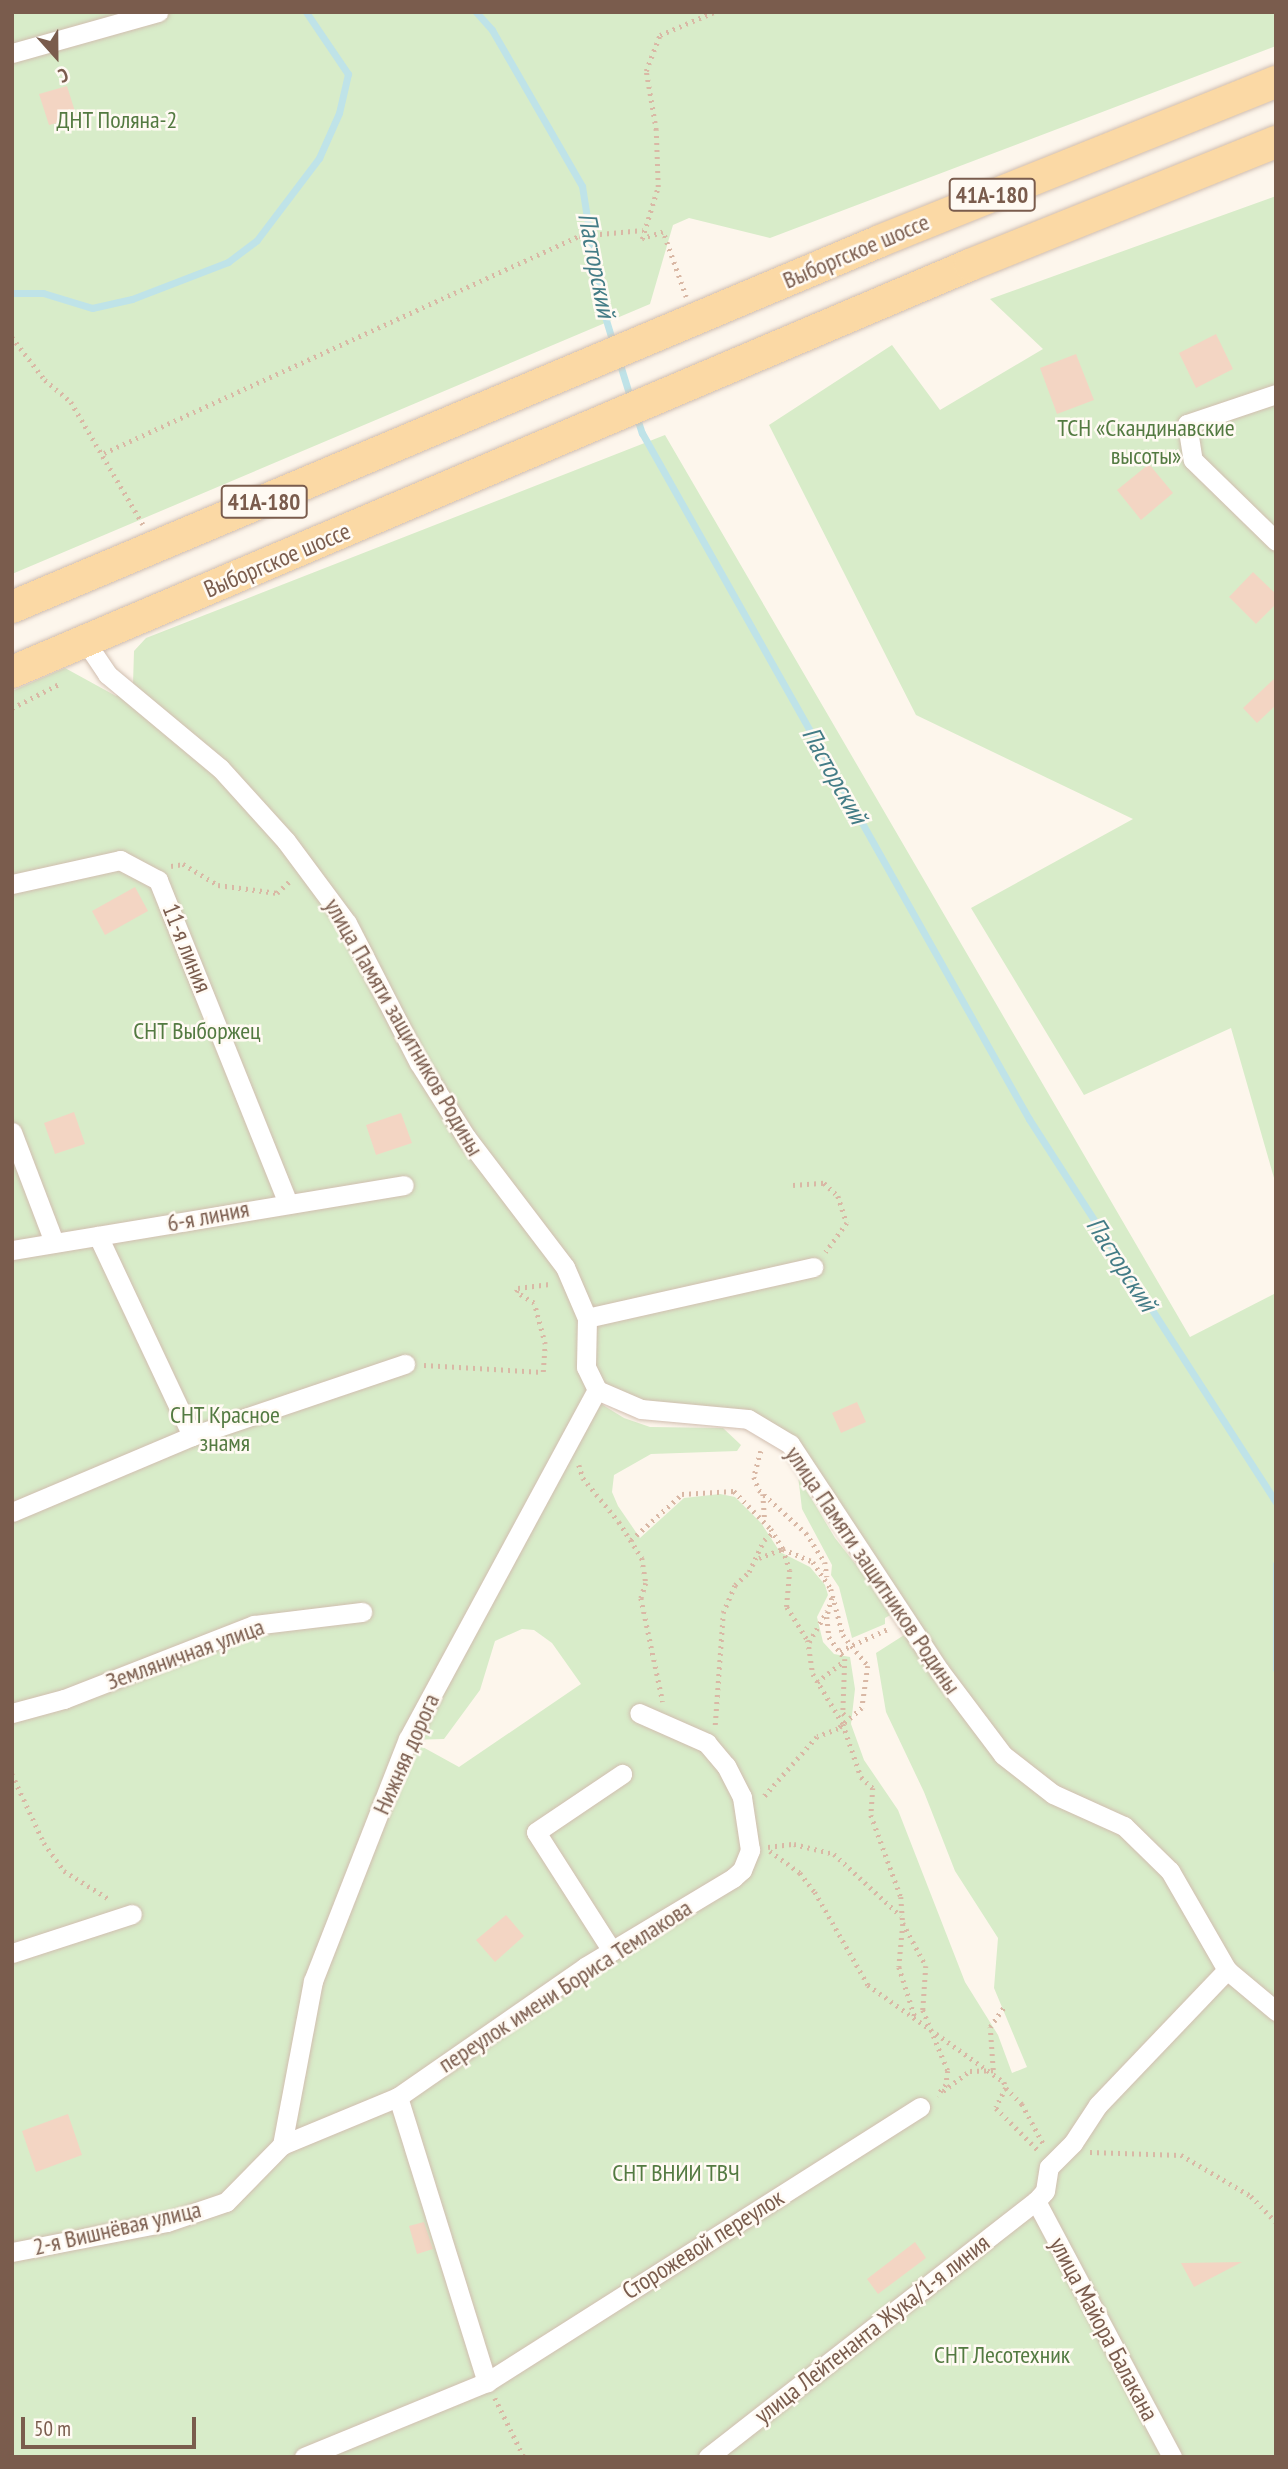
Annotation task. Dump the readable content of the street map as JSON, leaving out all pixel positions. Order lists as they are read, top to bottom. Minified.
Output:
{"streets":{"main road":["41А-180","Выборгское шоссе"],"street":["11-я линия","улица Памяти защитников Родины","6-я линия","Земляничная улица","Нижняя дорога","переулок имени Бориса Темлакова","2-я Вишнёвая улица","Сторожевой переулок","улица Лейтенанта Жука/1-я линия","улица Майора Балакана"]},"crossings":[["41А-180","Выборгское шоссе"],["Выборгское шоссе","улица Памяти защитников Родины"],["11-я линия","6-я линия"],["улица Памяти защитников Родины","Нижняя дорога"],["Нижняя дорога","2-я Вишнёвая улица"],["переулок имени Бориса Темлакова","2-я Вишнёвая улица"],["улица Лейтенанта Жука/1-я линия","улица Майора Балакана"]],"water":["Пасторский"],"parks":["ДНТ Поляна-2","ТСН «Скандинавские высоты»","СНТ Выборжец","СНТ Красное знамя","СНТ ВНИИ ТВЧ","СНТ Лесотехник"],"scale_bar":"50 m","north":"bottom"}
